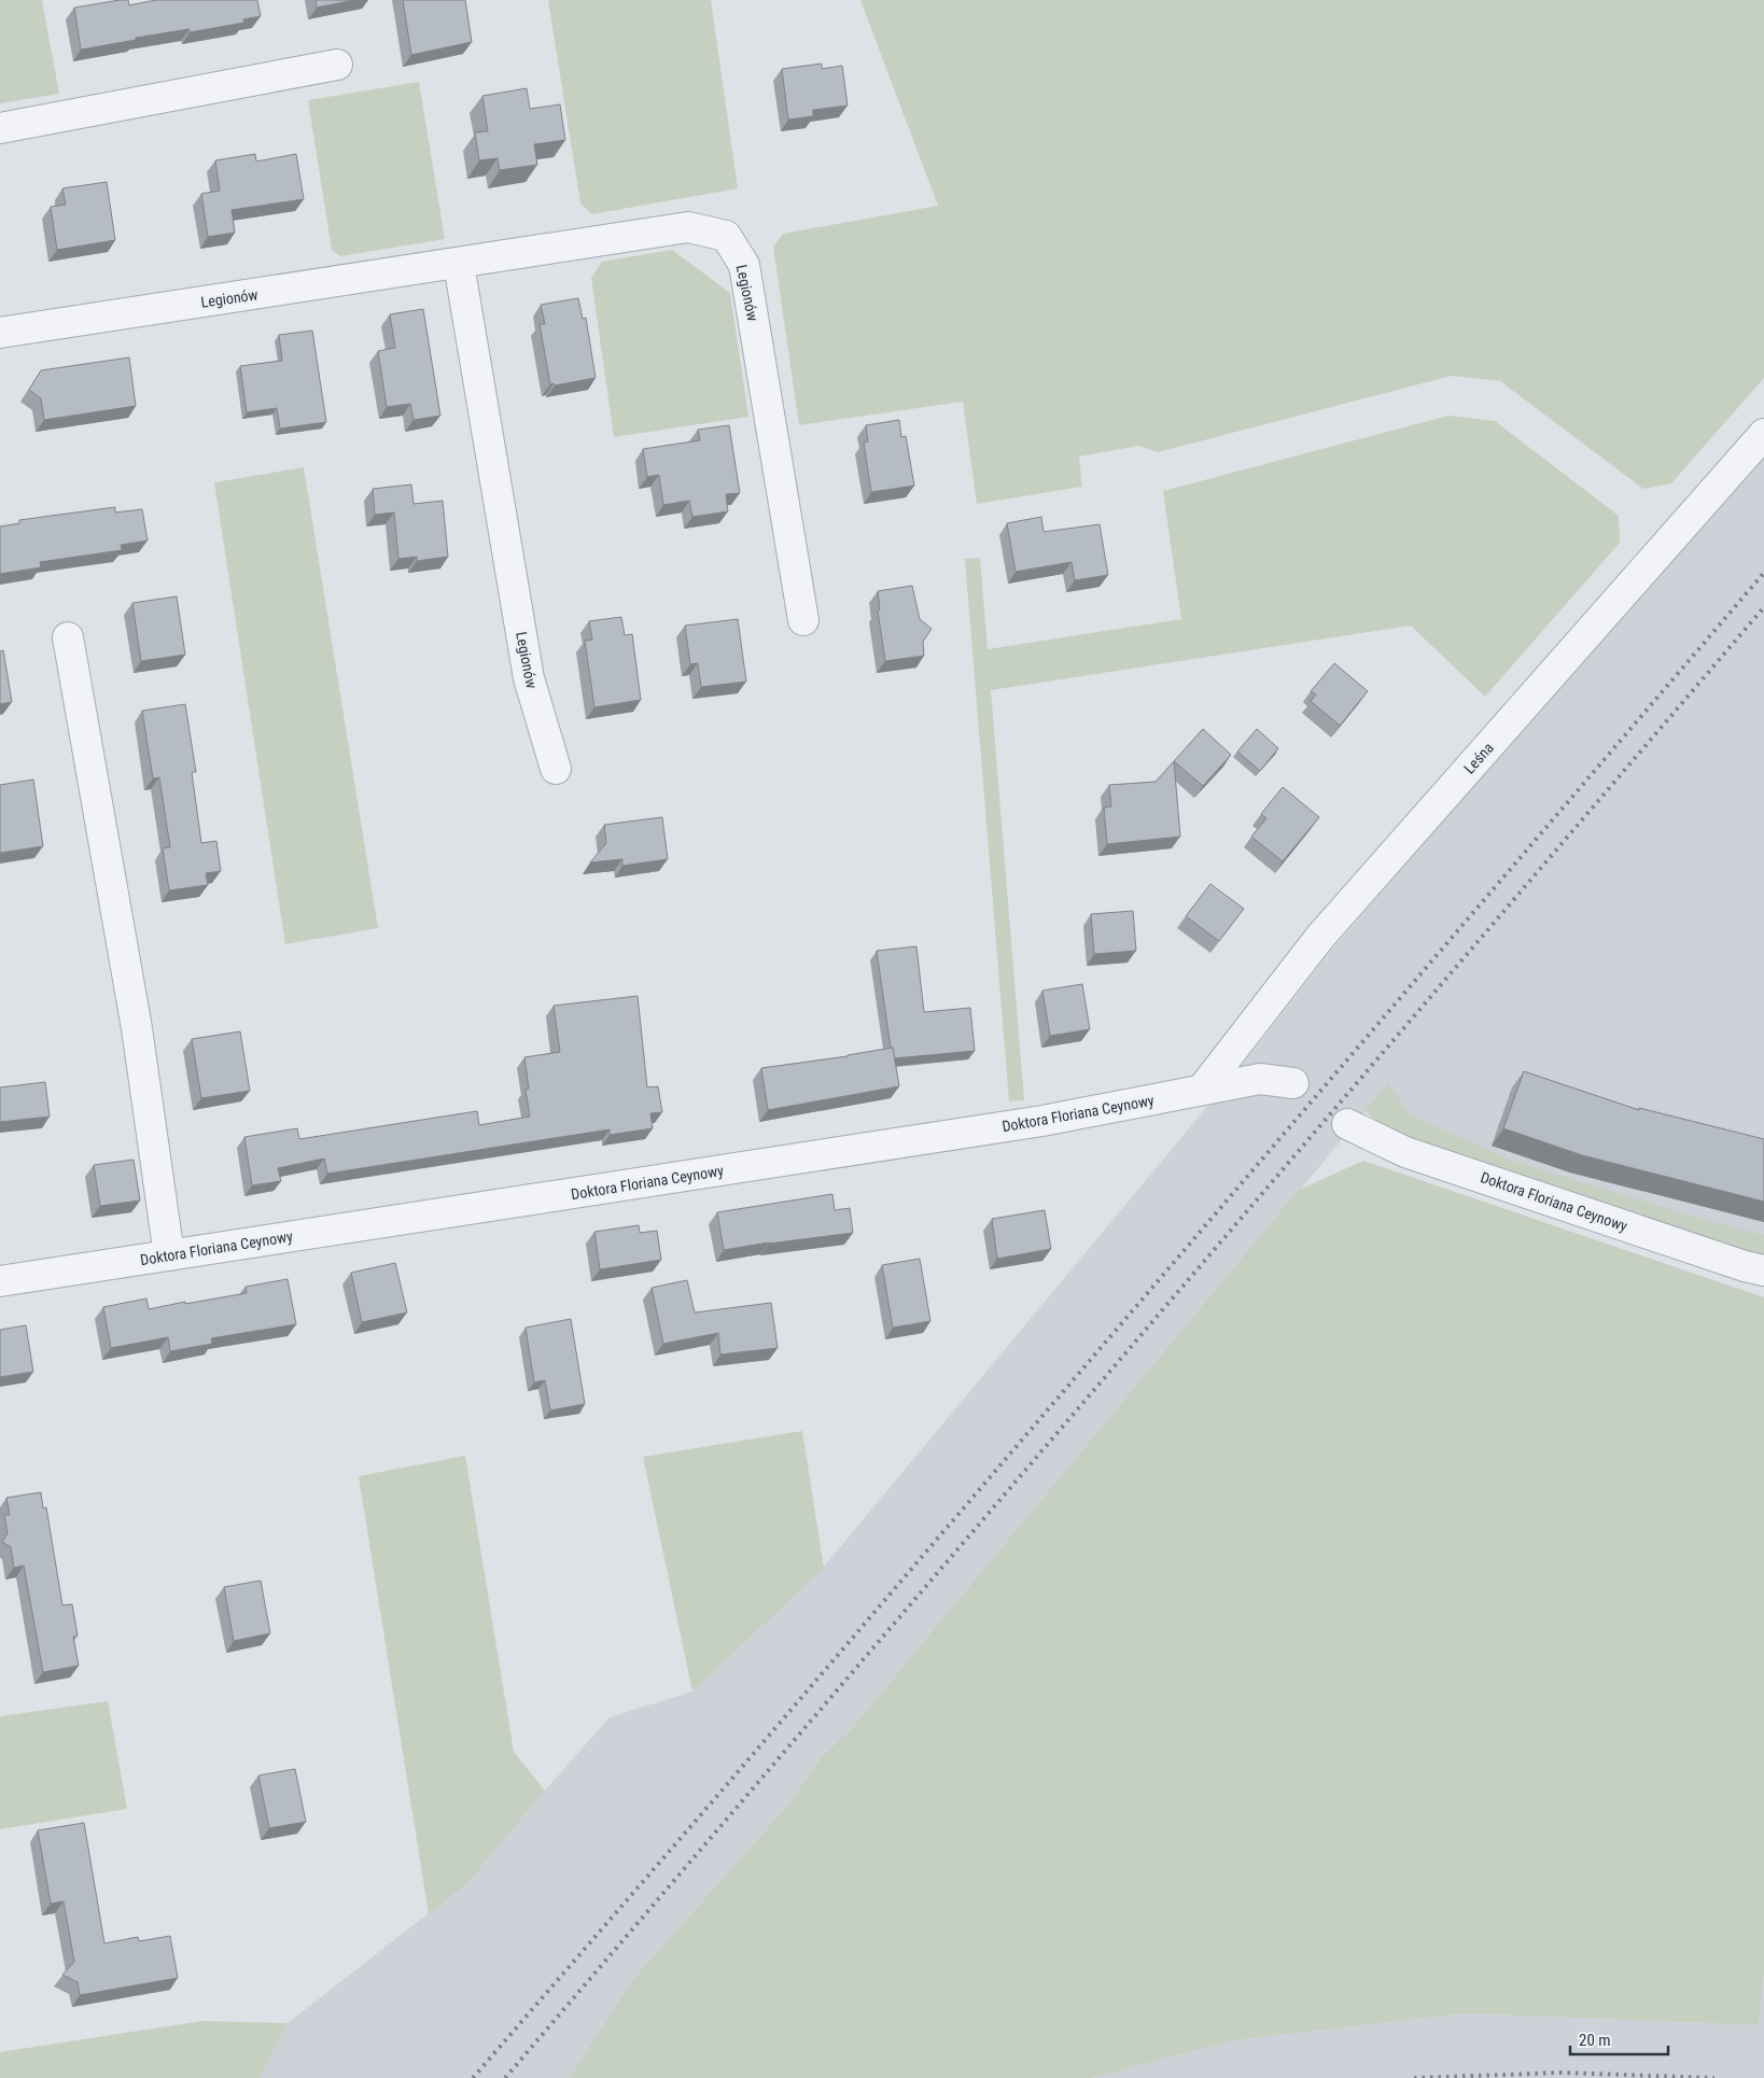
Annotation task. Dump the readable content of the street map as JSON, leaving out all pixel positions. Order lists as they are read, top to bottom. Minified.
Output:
{"streets":{"street":["Legionów","Leśna","Doktora Floriana Ceynowy"]},"crossings":[["Leśna","Doktora Floriana Ceynowy"]],"scale_bar":"20 m"}
